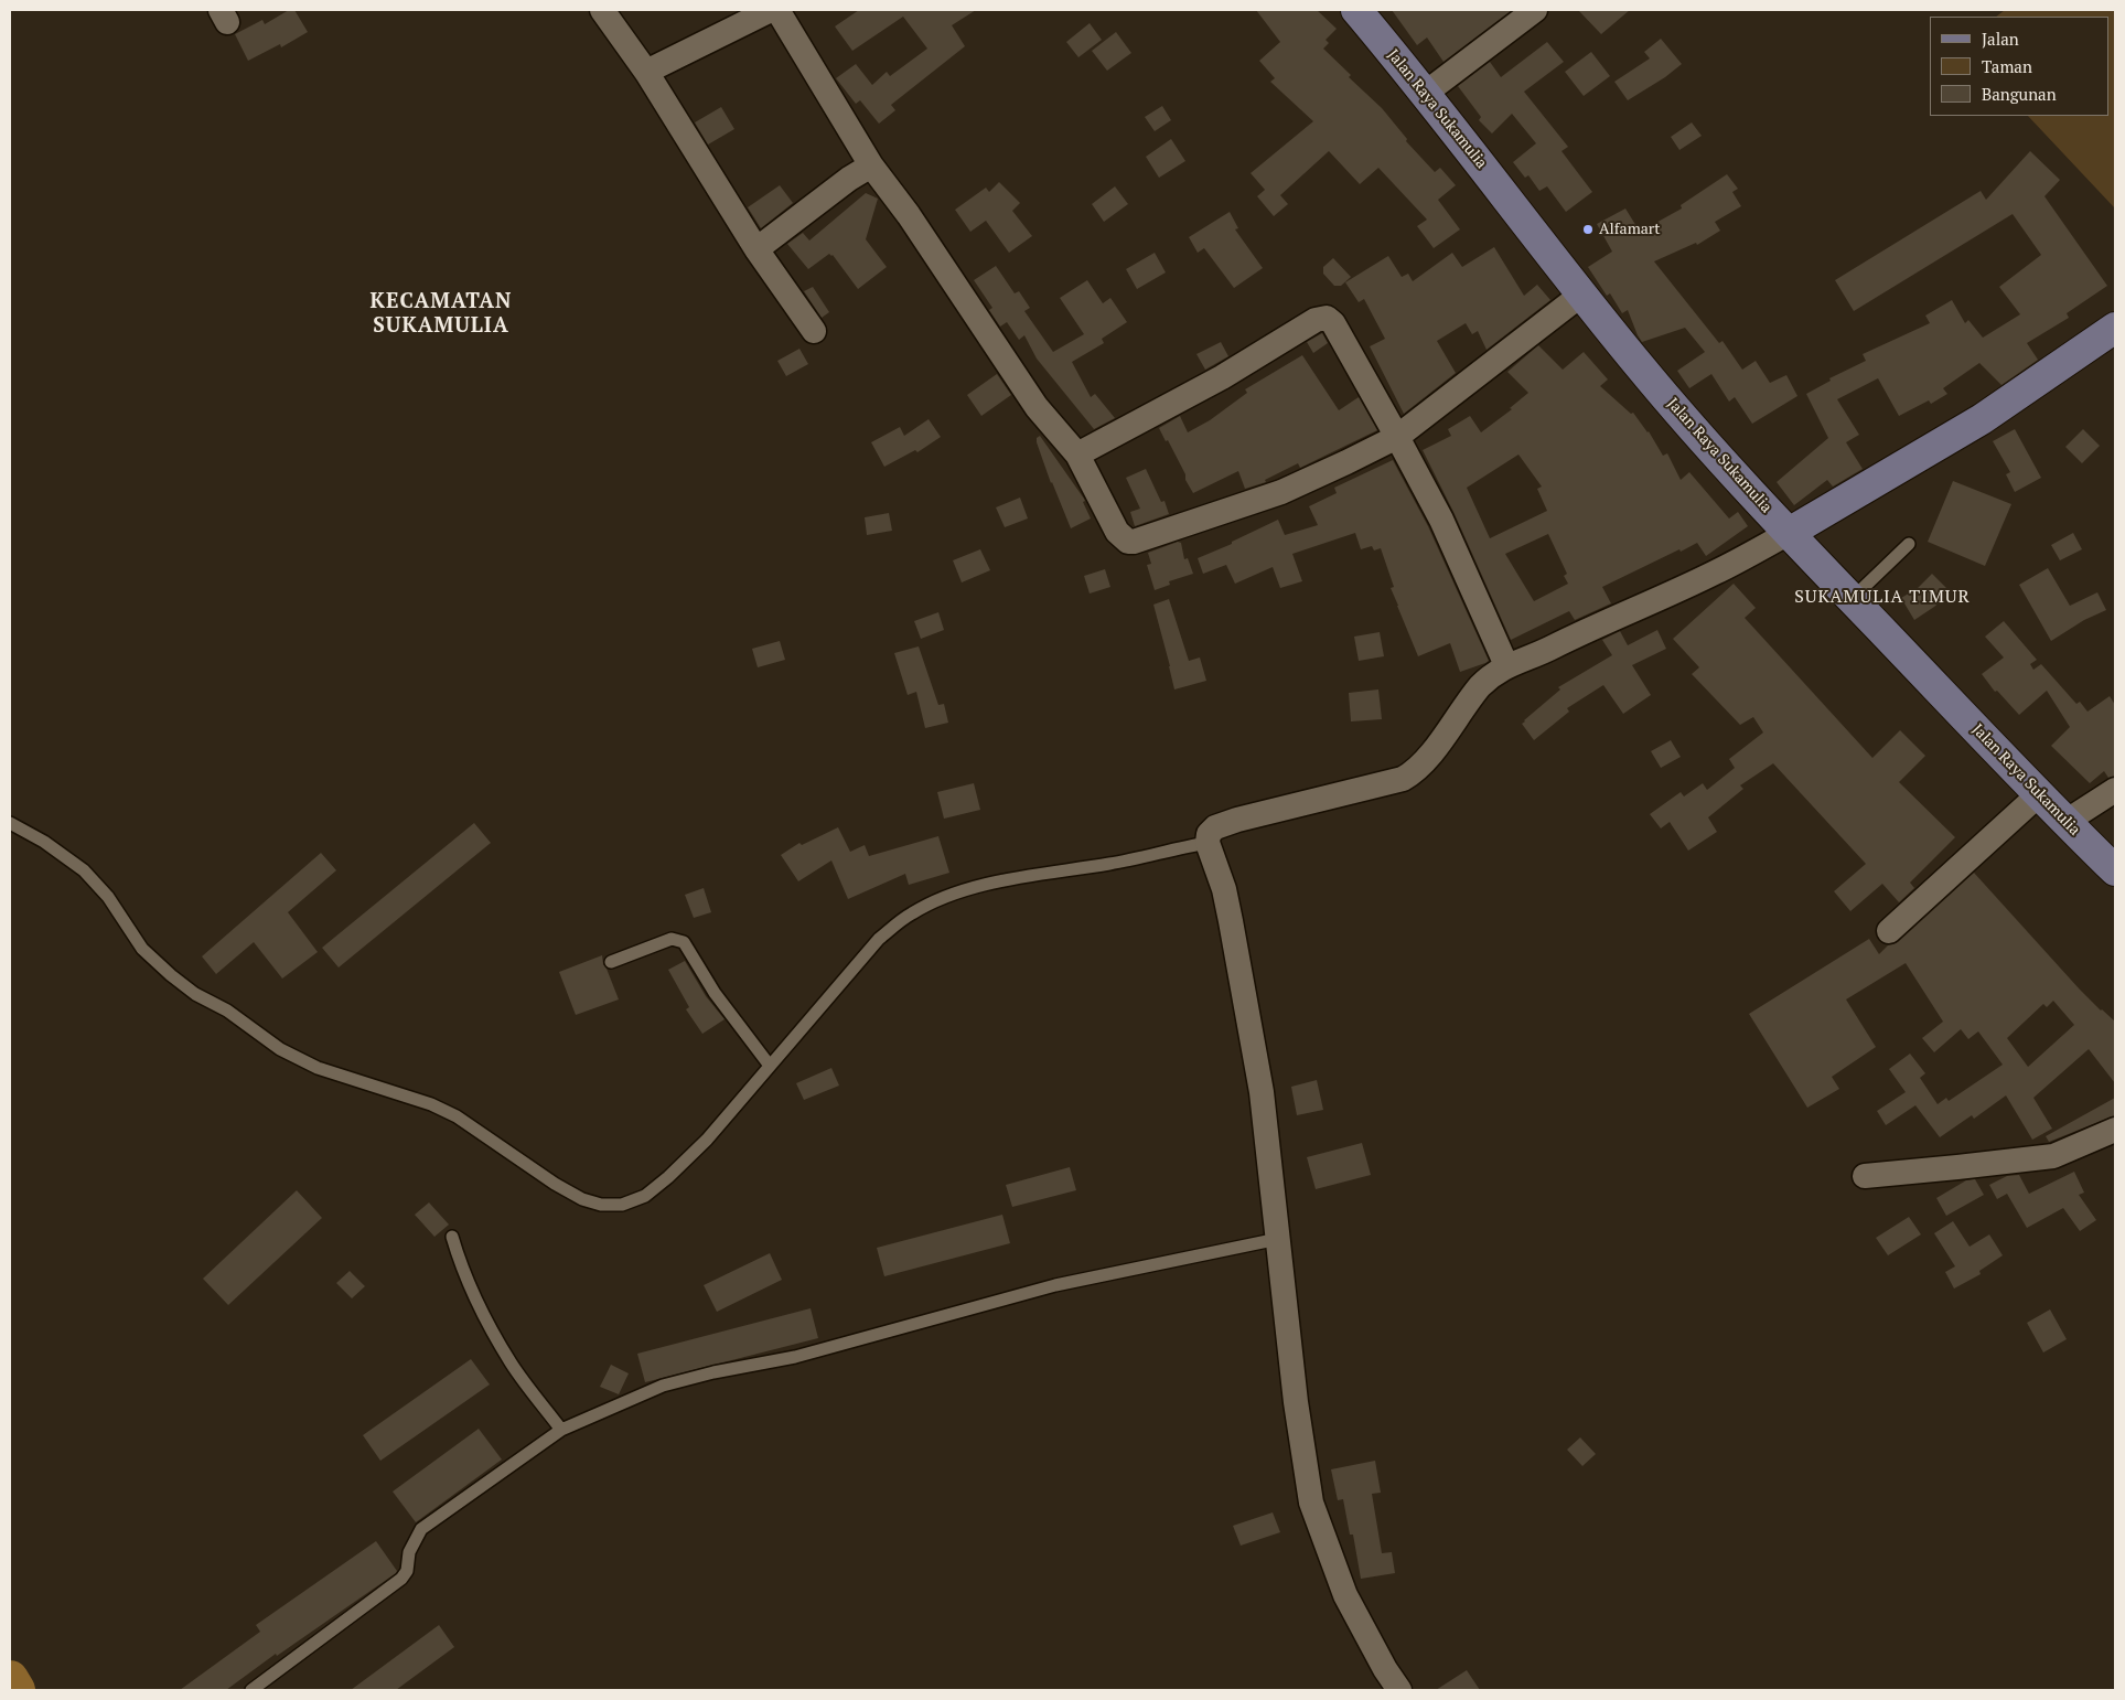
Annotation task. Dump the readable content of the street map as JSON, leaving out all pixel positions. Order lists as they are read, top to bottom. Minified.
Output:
{"streets":{"main road":["Jalan Raya Sukamulia"]},"districts":["KECAMATAN SUKAMULIA","SUKAMULIA TIMUR"],"places":["Alfamart"],"legend":["Jalan","Taman","Bangunan"]}
